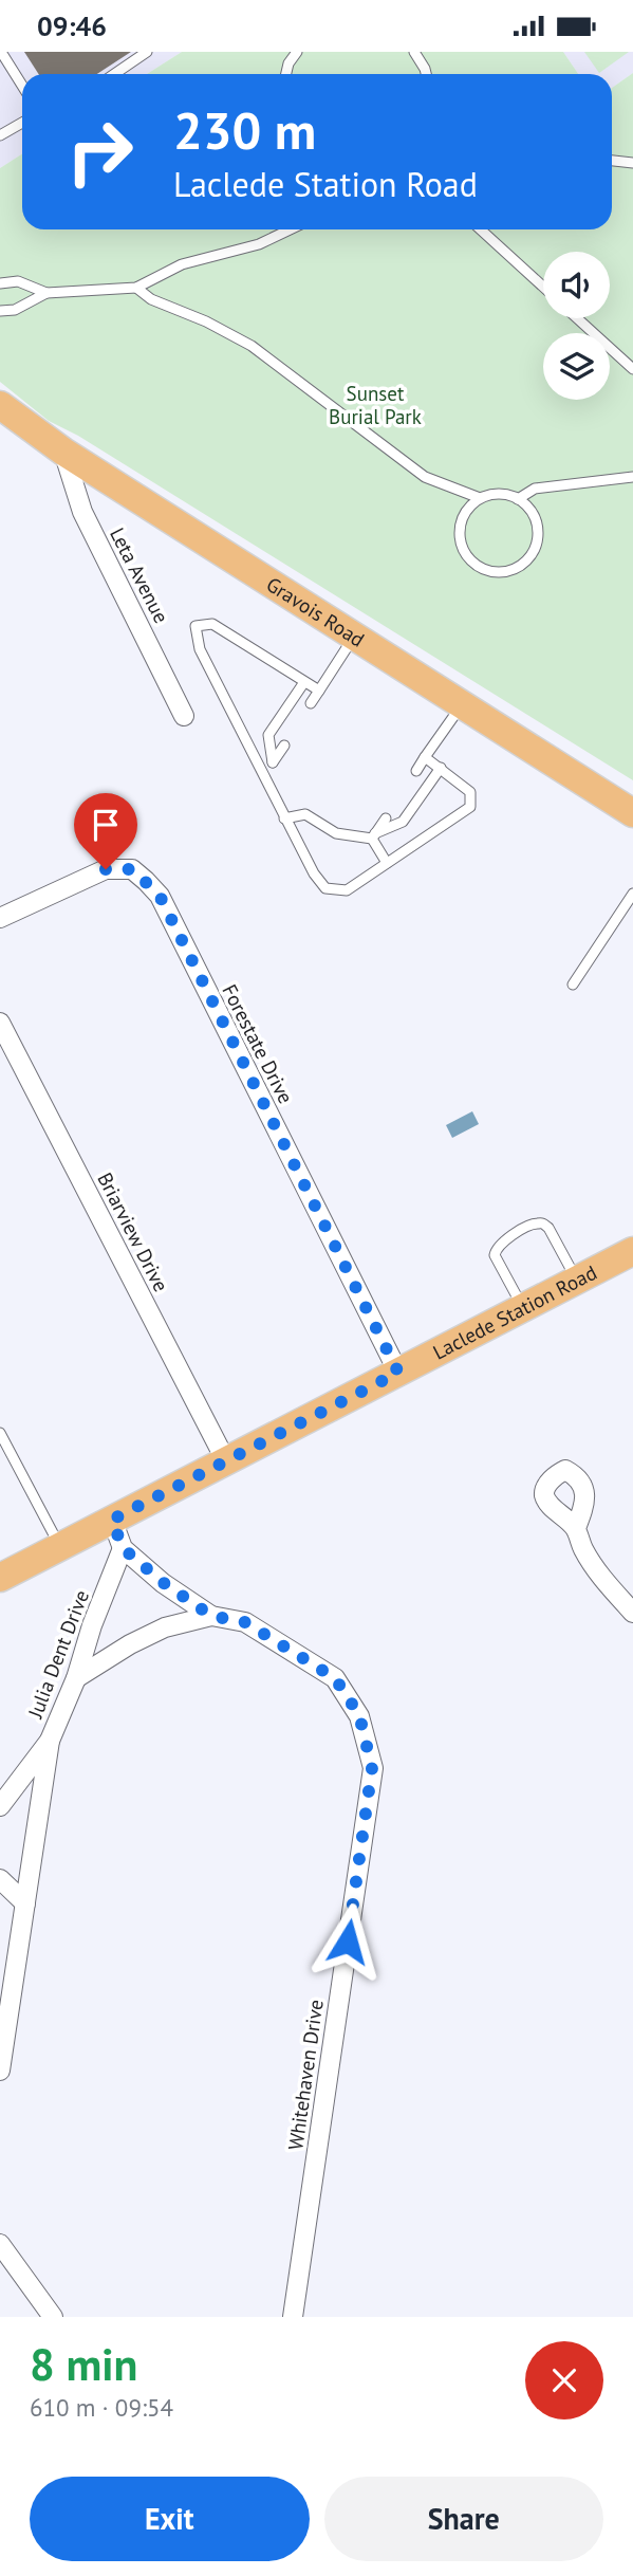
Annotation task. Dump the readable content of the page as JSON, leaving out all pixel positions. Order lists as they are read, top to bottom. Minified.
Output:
{"streets":{"main road":["Gravois Road","Laclede Station Road"],"street":["Leta Avenue","Forestate Drive","Briarview Drive","Julia Dent Drive","Whitehaven Drive"]},"crossings":[["Leta Avenue","Gravois Road"],["Forestate Drive","Laclede Station Road"],["Briarview Drive","Laclede Station Road"],["Laclede Station Road","Whitehaven Drive"],["Julia Dent Drive","Whitehaven Drive"]],"parks":["Sunset Burial Park"],"page":{"status":"09:46","turn":["230 m","Laclede Station Road"],"heading":["8 min","610 m · 09:54"],"buttons":["Exit","Share"]}}
